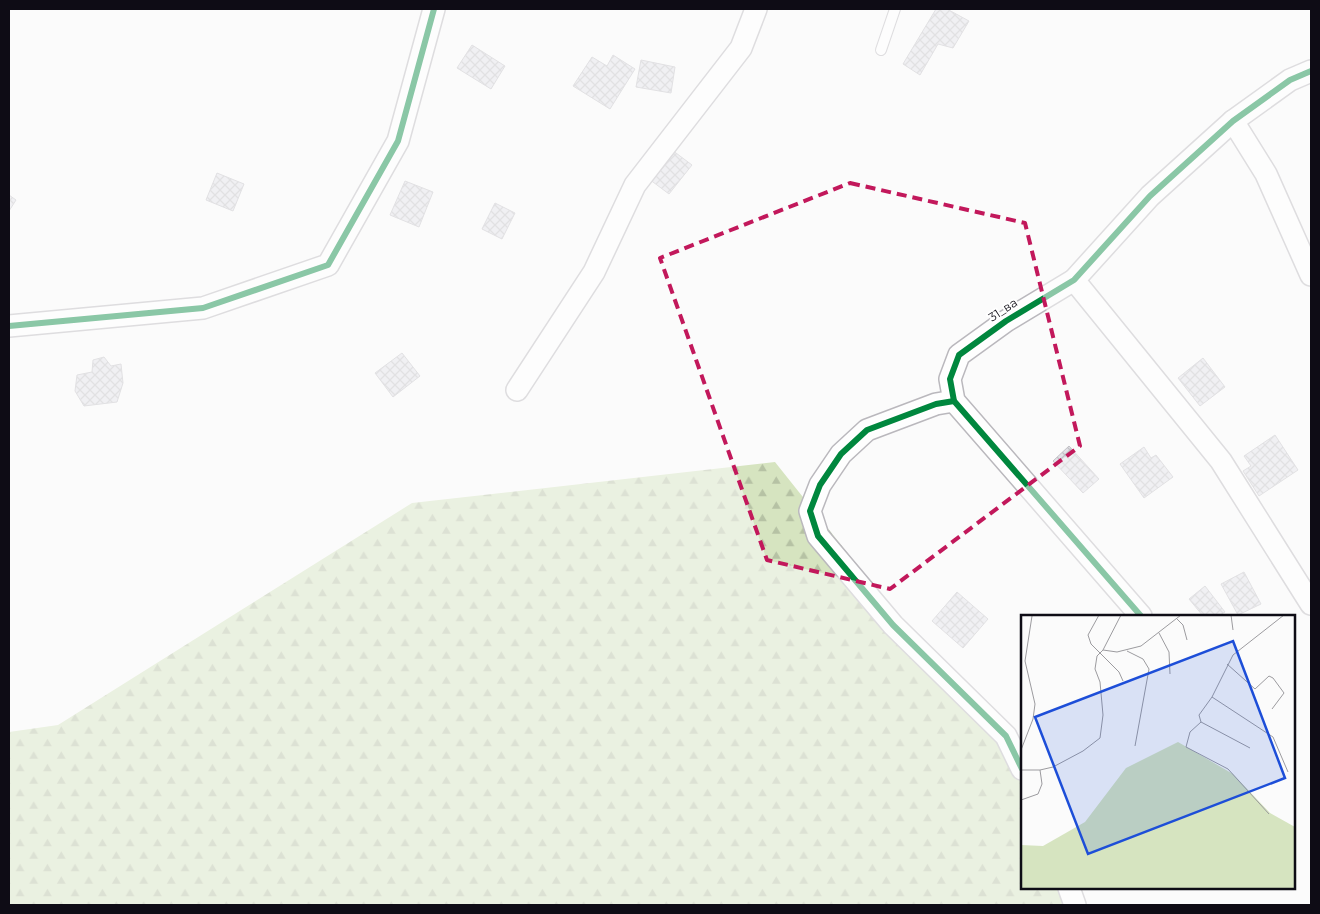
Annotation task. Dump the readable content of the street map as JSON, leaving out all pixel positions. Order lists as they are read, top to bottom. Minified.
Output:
{"streets":{"street":["31_ва"]}}
